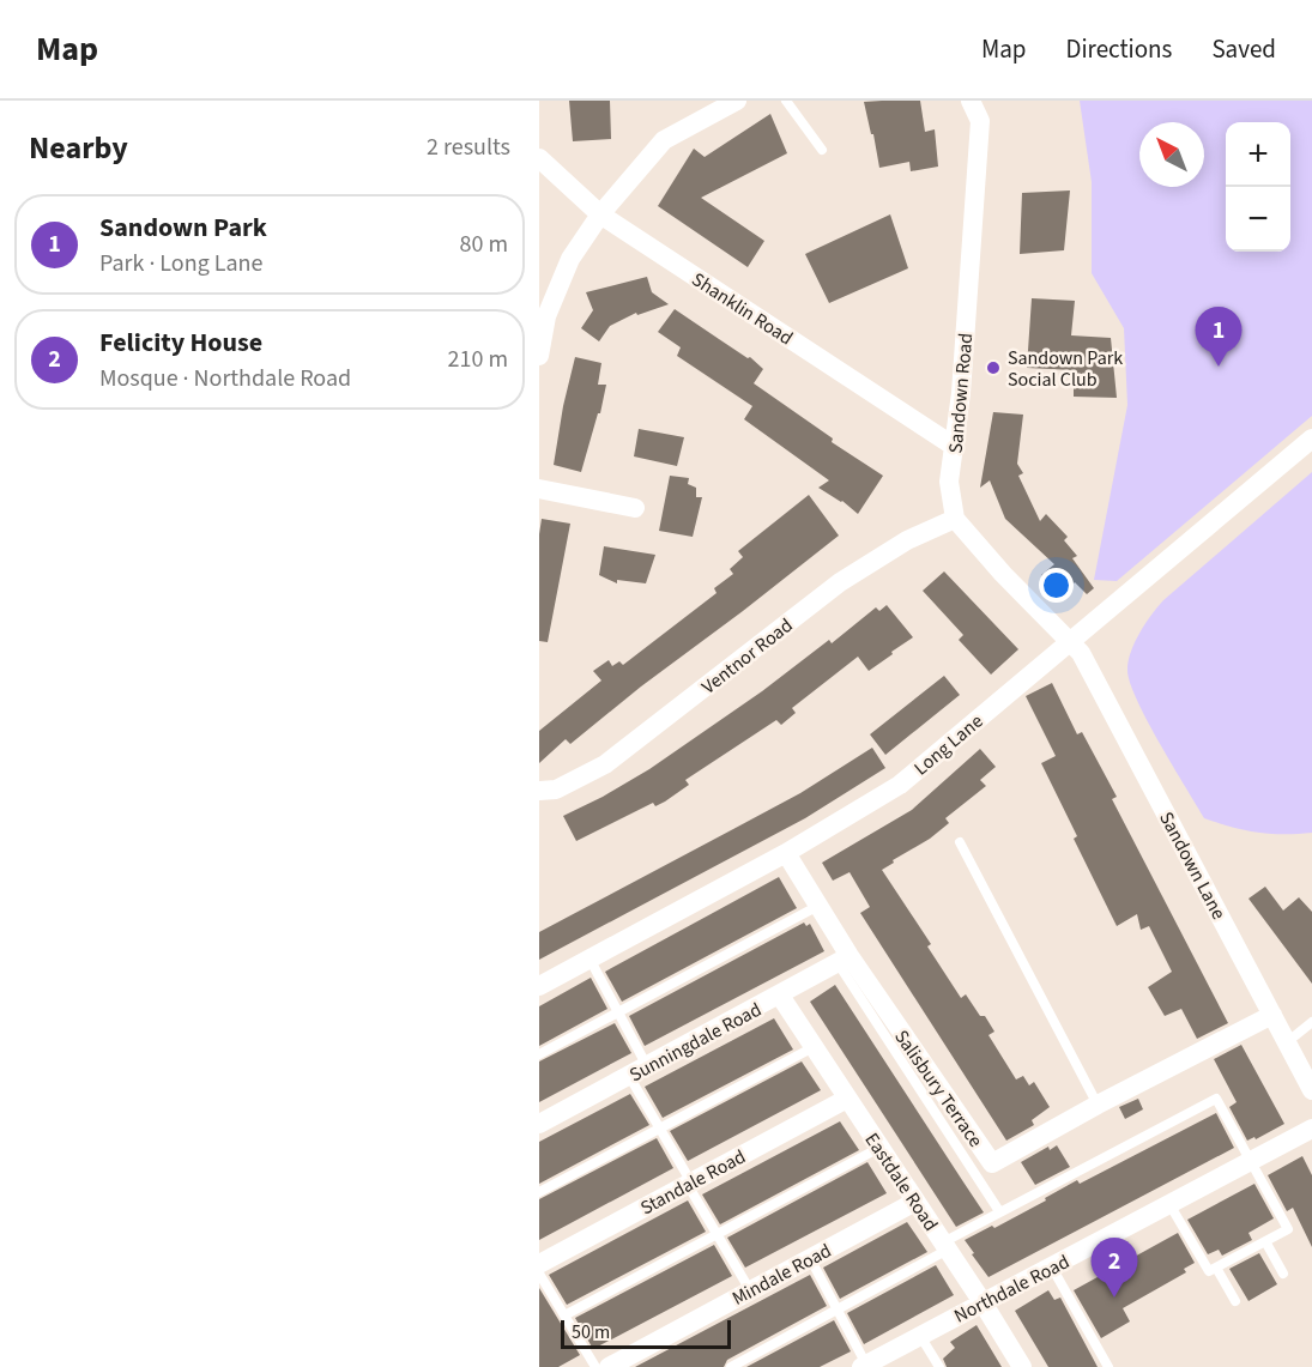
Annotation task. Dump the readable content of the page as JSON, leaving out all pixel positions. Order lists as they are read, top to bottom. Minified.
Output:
{"streets":{"street":["Shanklin Road","Sandown Road","Ventnor Road","Long Lane","Sandown Lane","Sunningdale Road","Salisbury Terrace","Standale Road","Eastdale Road","Mindale Road","Northdale Road"]},"crossings":[["Shanklin Road","Sandown Road"],["Sandown Road","Ventnor Road"],["Long Lane","Sandown Lane"],["Long Lane","Salisbury Terrace"],["Sandown Lane","Salisbury Terrace"],["Sunningdale Road","Salisbury Terrace"],["Sunningdale Road","Eastdale Road"],["Standale Road","Eastdale Road"],["Eastdale Road","Mindale Road"],["Eastdale Road","Northdale Road"]],"places":["Sandown Park Social Club"],"scale_bar":"50 m","north":"top left","page":{"header":"Map","nav":["Map","Directions","Saved"],"heading":["Nearby","2 results"],"map_buttons":["+","−"],"list":[{"mark":"1","name":"Sandown Park","note":"Park · Long Lane","value":"80 m"},{"mark":"2","name":"Felicity House","note":"Mosque · Northdale Road","value":"210 m"}],"pins":["1","2"],"scale":"50 m"}}
